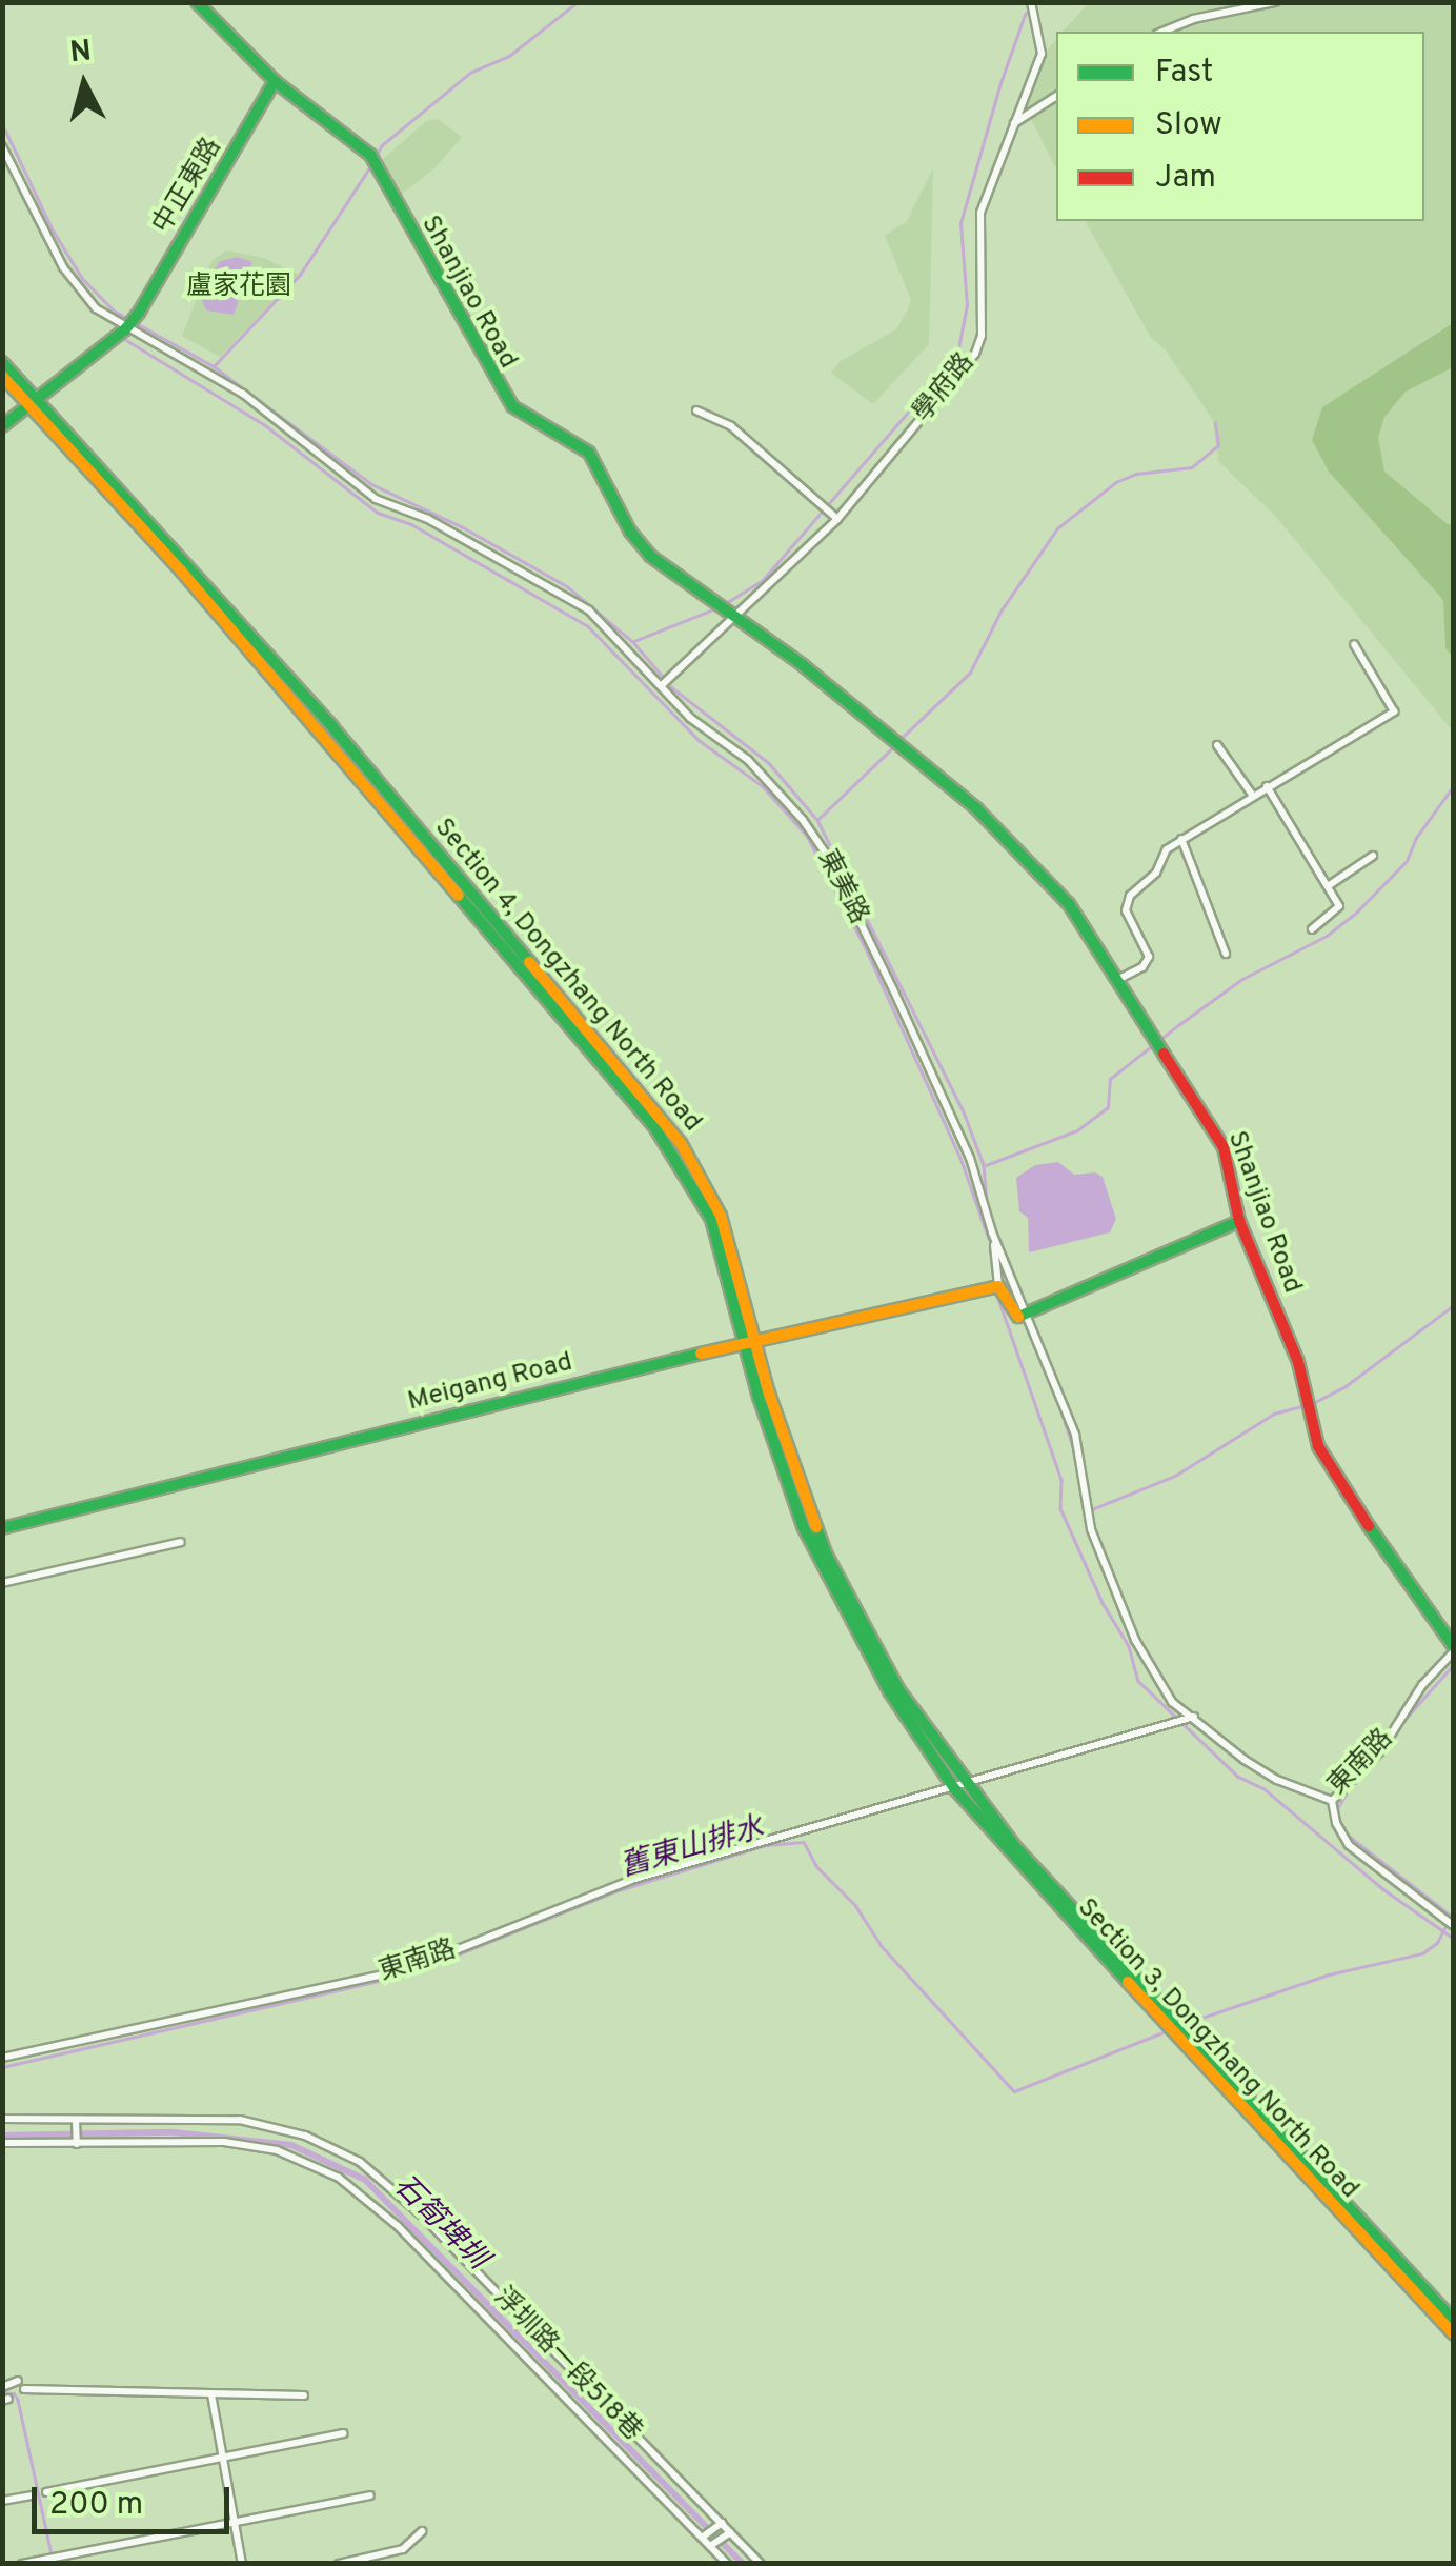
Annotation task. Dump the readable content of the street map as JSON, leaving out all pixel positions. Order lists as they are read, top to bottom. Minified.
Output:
{"streets":{"street":["中正東路","Shanjiao Road","學府路","東美路","Section 4, Dongzhang North Road","Meigang Road","東南路","Section 3, Dongzhang North Road","浮圳路一段518巷"]},"crossings":[["中正東路","Shanjiao Road"],["中正東路","東美路"],["Shanjiao Road","學府路"],["Shanjiao Road","東南路"],["學府路","東美路"],["東美路","東南路"],["Section 4, Dongzhang North Road","Meigang Road"],["Section 4, Dongzhang North Road","東南路"],["Section 4, Dongzhang North Road","Section 3, Dongzhang North Road"],["東南路","Section 3, Dongzhang North Road"]],"water":["舊東山排水","石筍埤圳"],"parks":["盧家花園"],"legend":["Fast","Slow","Jam"],"scale_bar":"200 m","north":"top"}
